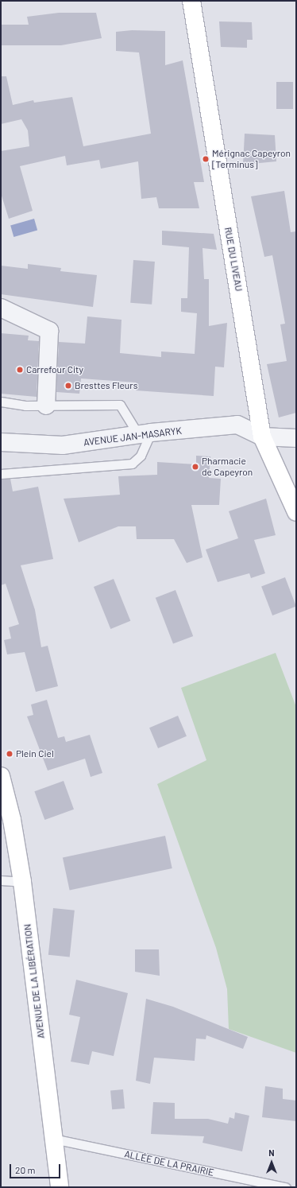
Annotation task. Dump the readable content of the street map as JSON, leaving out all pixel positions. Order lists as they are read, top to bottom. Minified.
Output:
{"streets":{"street":["RUE DU LIVEAU","AVENUE JAN-MASARYK","AVENUE DE LA LIBÉRATION"],"lane":["ALLÉE DE LA PRAIRIE"]},"crossings":[["RUE DU LIVEAU","AVENUE JAN-MASARYK"],["AVENUE DE LA LIBÉRATION","ALLÉE DE LA PRAIRIE"]],"places":["Mérignac Capeyron [Terminus]","Carrefour City","Bresttes Fleurs","Pharmacie de Capeyron","Plein Ciel"],"scale_bar":"20 m","north":"top"}
